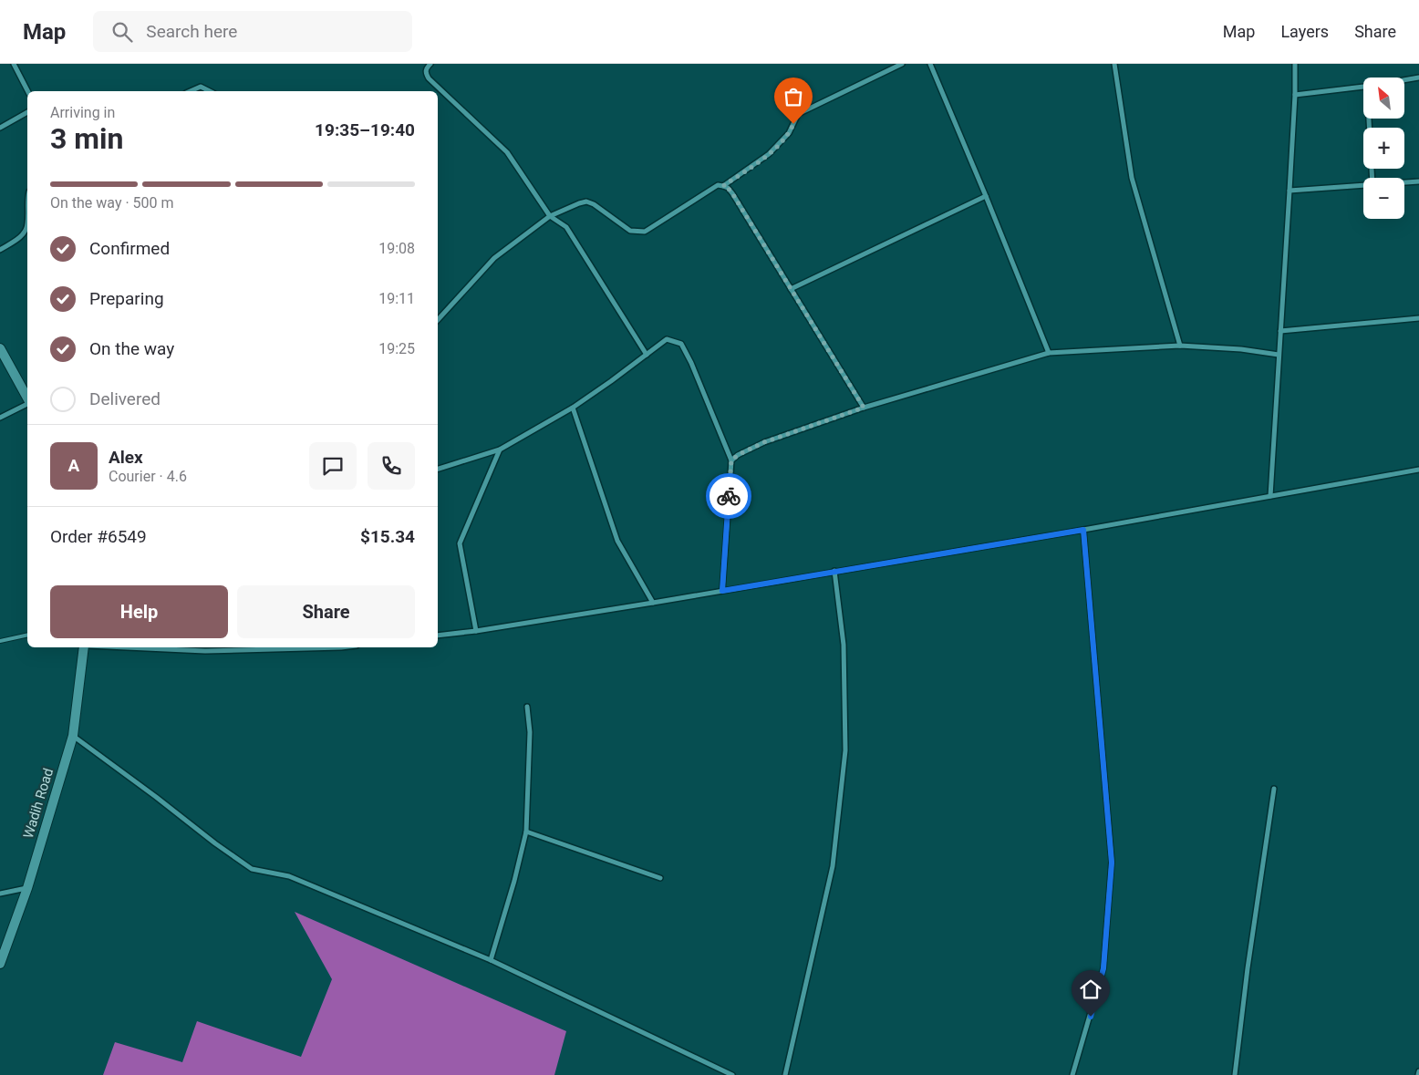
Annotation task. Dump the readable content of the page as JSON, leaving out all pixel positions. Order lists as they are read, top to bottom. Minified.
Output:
{"streets":{"street":["Wadih Road"]},"north":"top left","page":{"header":"Map","search":"Search here","nav":["Map","Layers","Share"],"map_buttons":["+","−"],"heading":["3 min","Arriving in","19:35–19:40"],"panel":["Alex","Courier · 4.6","Order #6549","$15.34"],"bar":"On the way · 500 m","list":[["Confirmed","19:08"],["Preparing","19:11"],["On the way","19:25"],"Delivered"],"round":"A","buttons":["Help","Share"]}}
